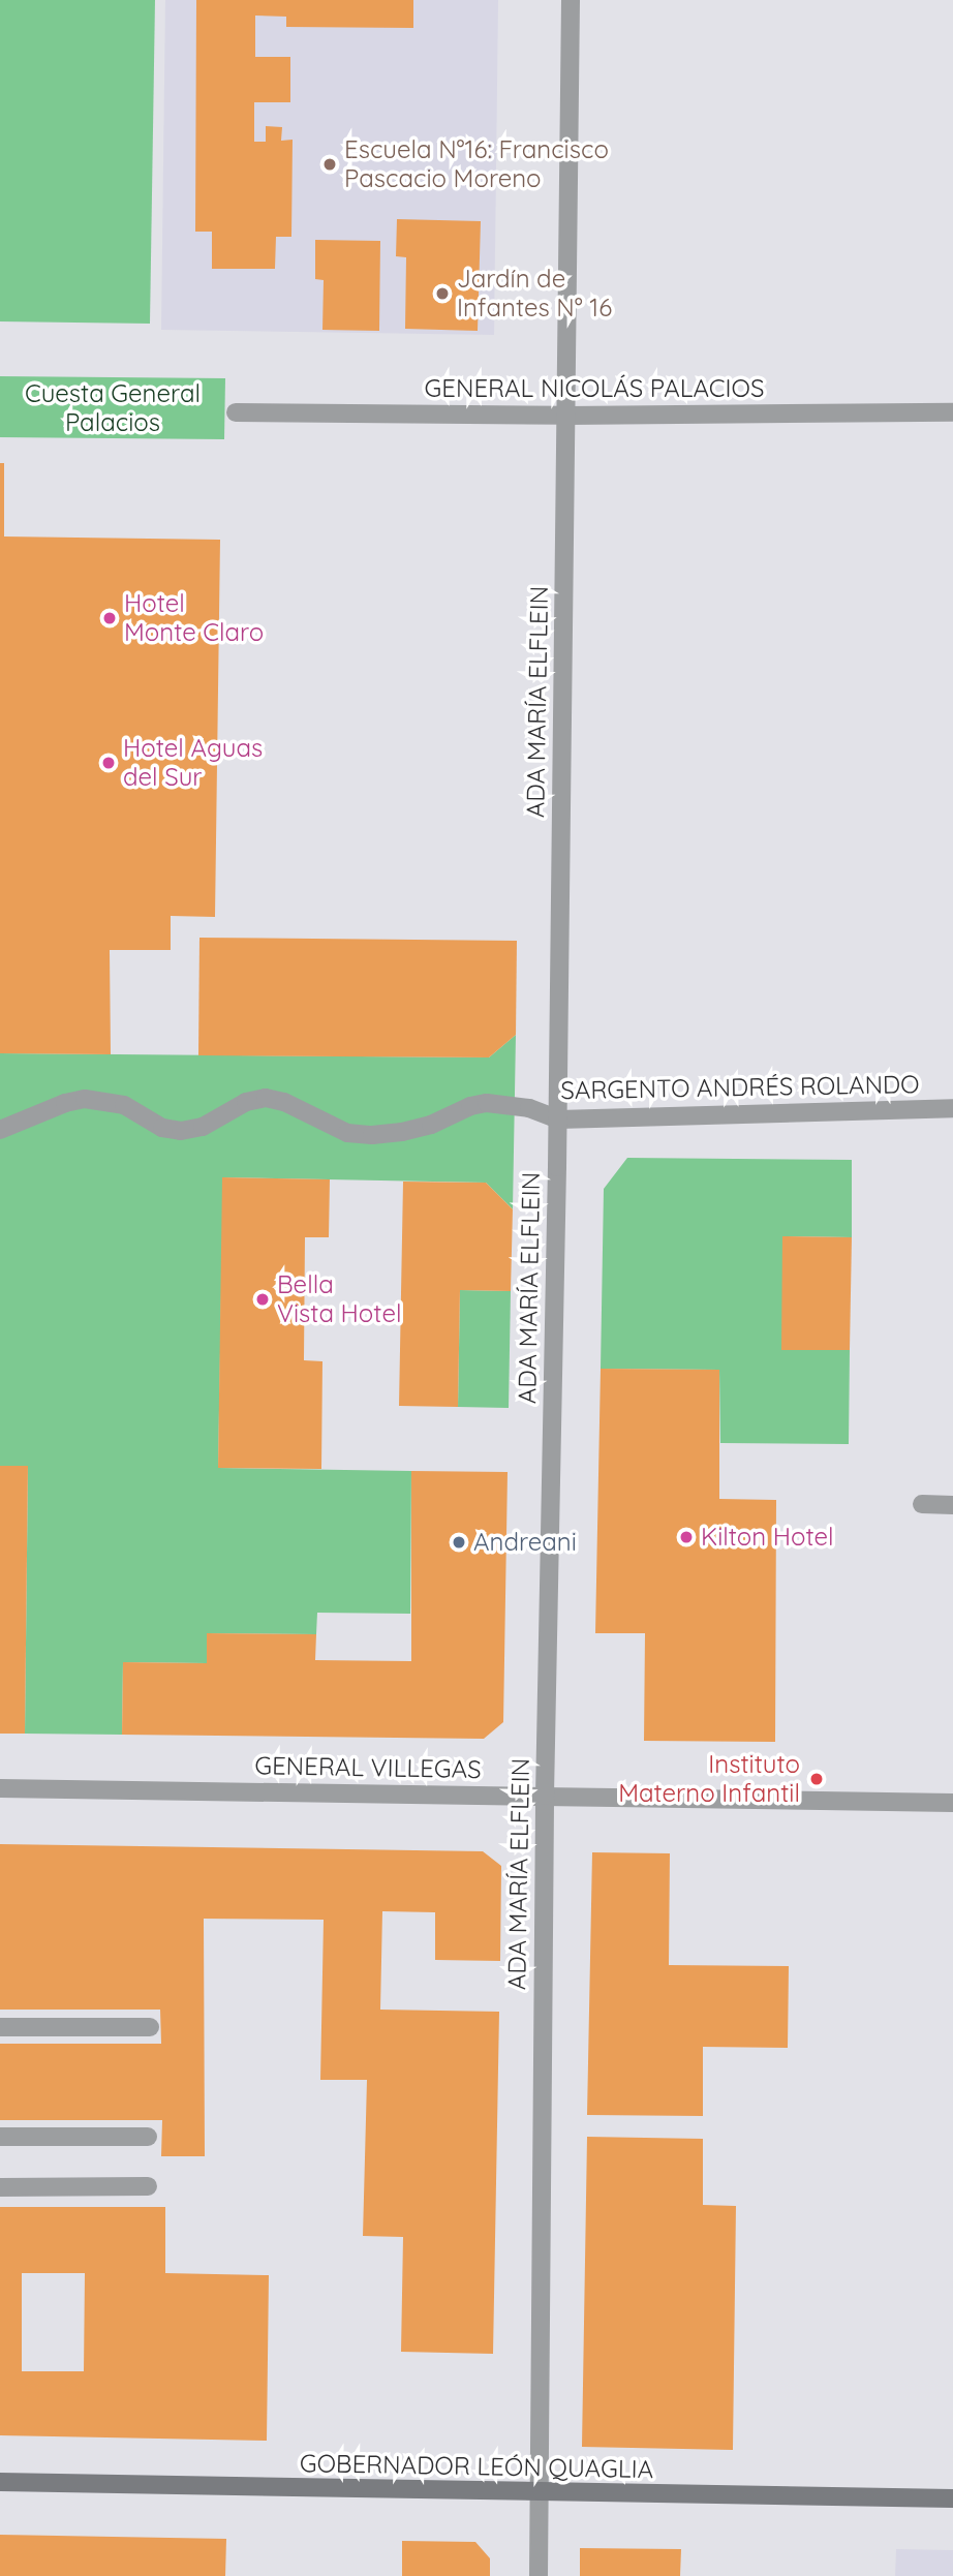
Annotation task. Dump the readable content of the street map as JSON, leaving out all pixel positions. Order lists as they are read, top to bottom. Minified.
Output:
{"streets":{"street":["GENERAL NICOLÁS PALACIOS","ADA MARÍA ELFLEIN","SARGENTO ANDRÉS ROLANDO","GENERAL VILLEGAS","GOBERNADOR LEÓN QUAGLIA"]},"crossings":[["GENERAL NICOLÁS PALACIOS","ADA MARÍA ELFLEIN"],["ADA MARÍA ELFLEIN","SARGENTO ANDRÉS ROLANDO"],["ADA MARÍA ELFLEIN","GENERAL VILLEGAS"],["ADA MARÍA ELFLEIN","GOBERNADOR LEÓN QUAGLIA"]],"parks":["Cuesta General Palacios"],"places":["Escuela N°16: Francisco Pascacio Moreno","Jardín de Infantes N° 16","Hotel Monte Claro","Hotel Aguas del Sur","Bella Vista Hotel","Kilton Hotel","Andreani","Instituto Materno Infantil"]}
